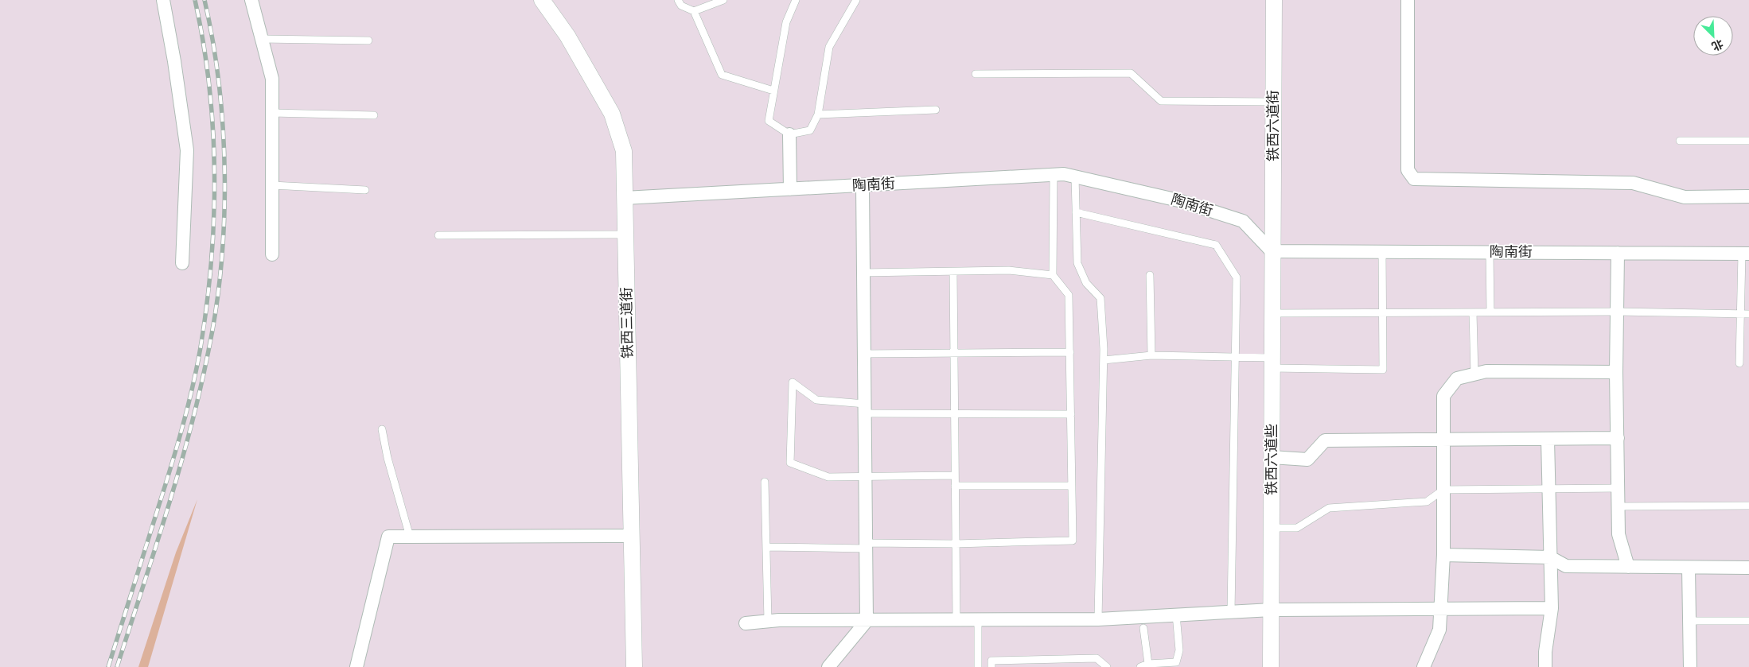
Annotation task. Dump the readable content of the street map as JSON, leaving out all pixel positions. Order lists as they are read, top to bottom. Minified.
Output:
{"streets":{"street":["铁西六道街","陶南街","铁西三道街","铁西六道些"]},"crossings":[["铁西六道街","陶南街"],["铁西六道街","铁西六道些"],["陶南街","铁西三道街"],["陶南街","铁西六道些"]],"north":"bottom right"}
